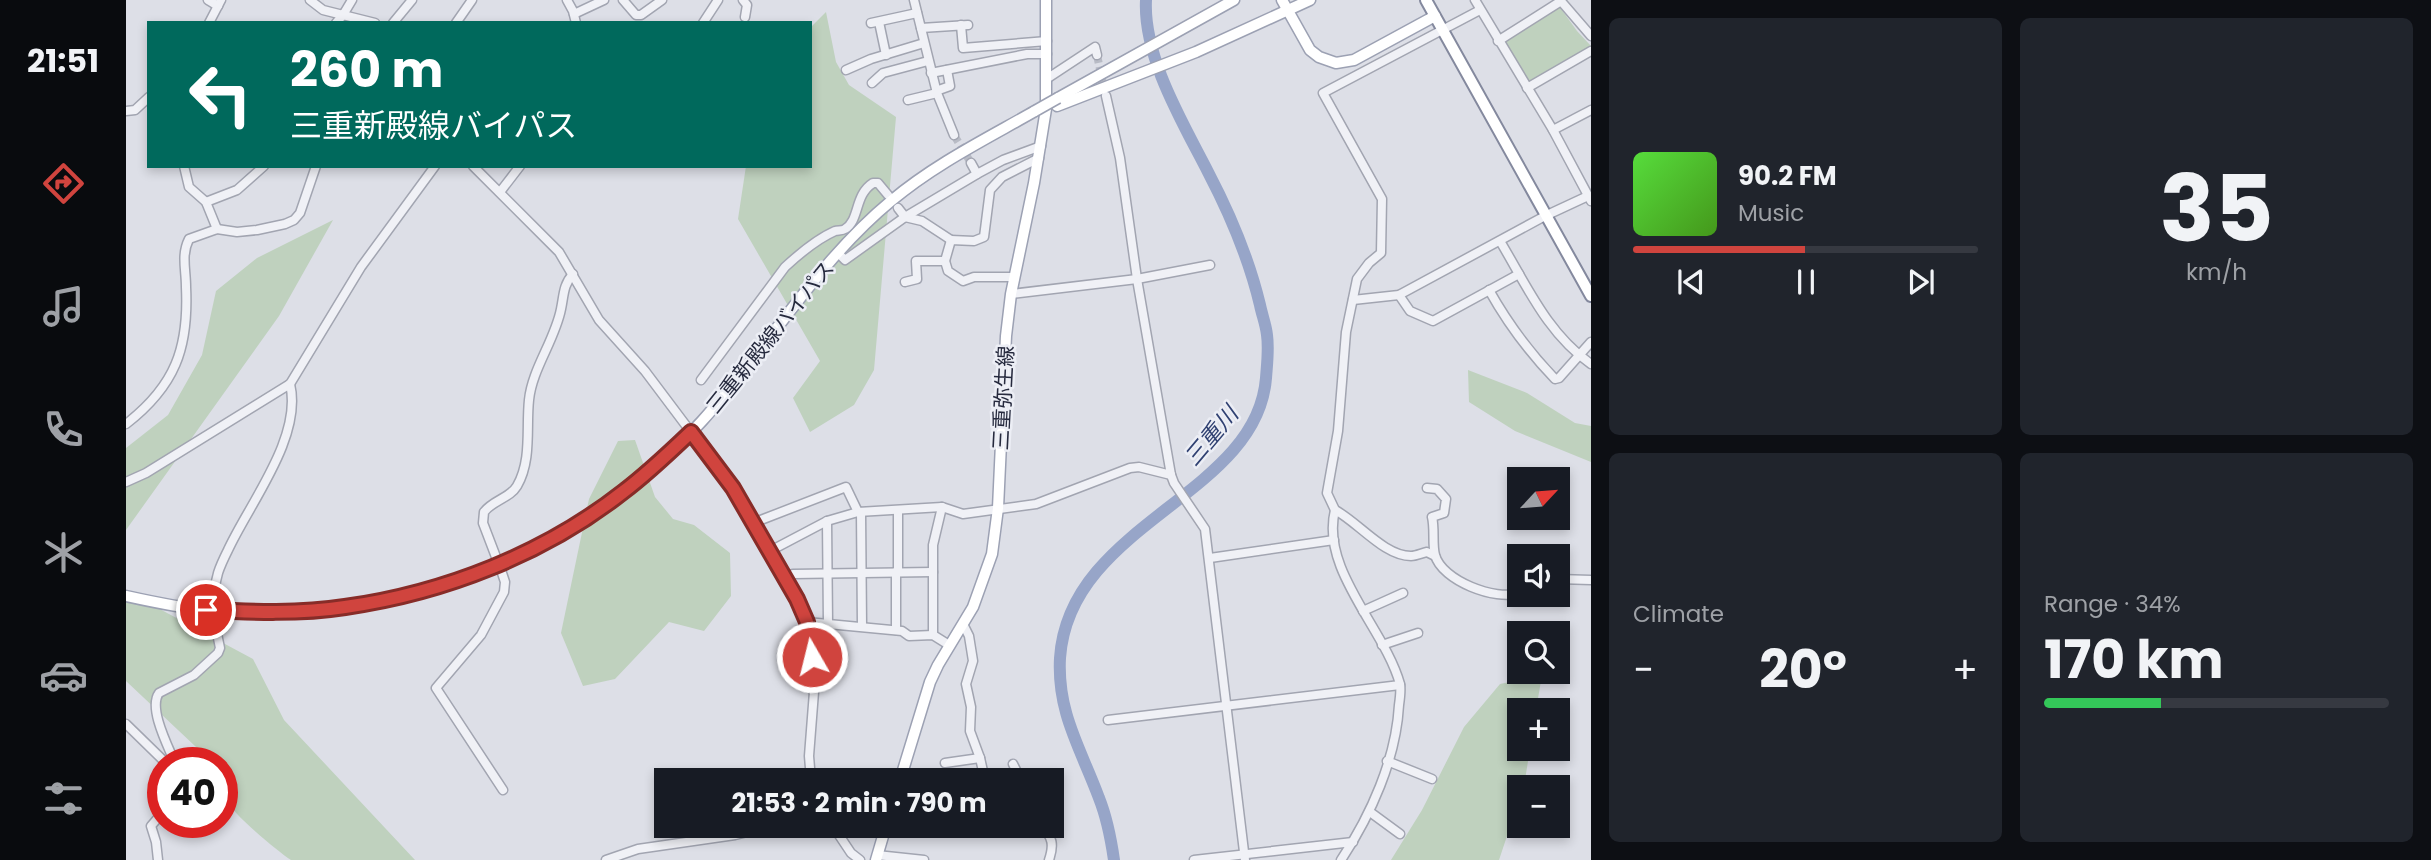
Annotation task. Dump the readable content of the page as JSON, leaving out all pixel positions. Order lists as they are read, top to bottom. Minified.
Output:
{"streets":{"main road":["三重新殿線バイパス","三重弥生線"]},"water":["三重川"],"north":"top right","page":{"tabs":"21:51","tile":[["35","km/h"],"Climate",["Range · 34%","170 km"]],"turn":["260 m","三重新殿線バイパス"],"song":["90.2 FM","Music"],"map_buttons":["+","−"],"heat":["−","20°","+"],"limit":"40","trip":"21:53 · 2 min · 790 m"}}
